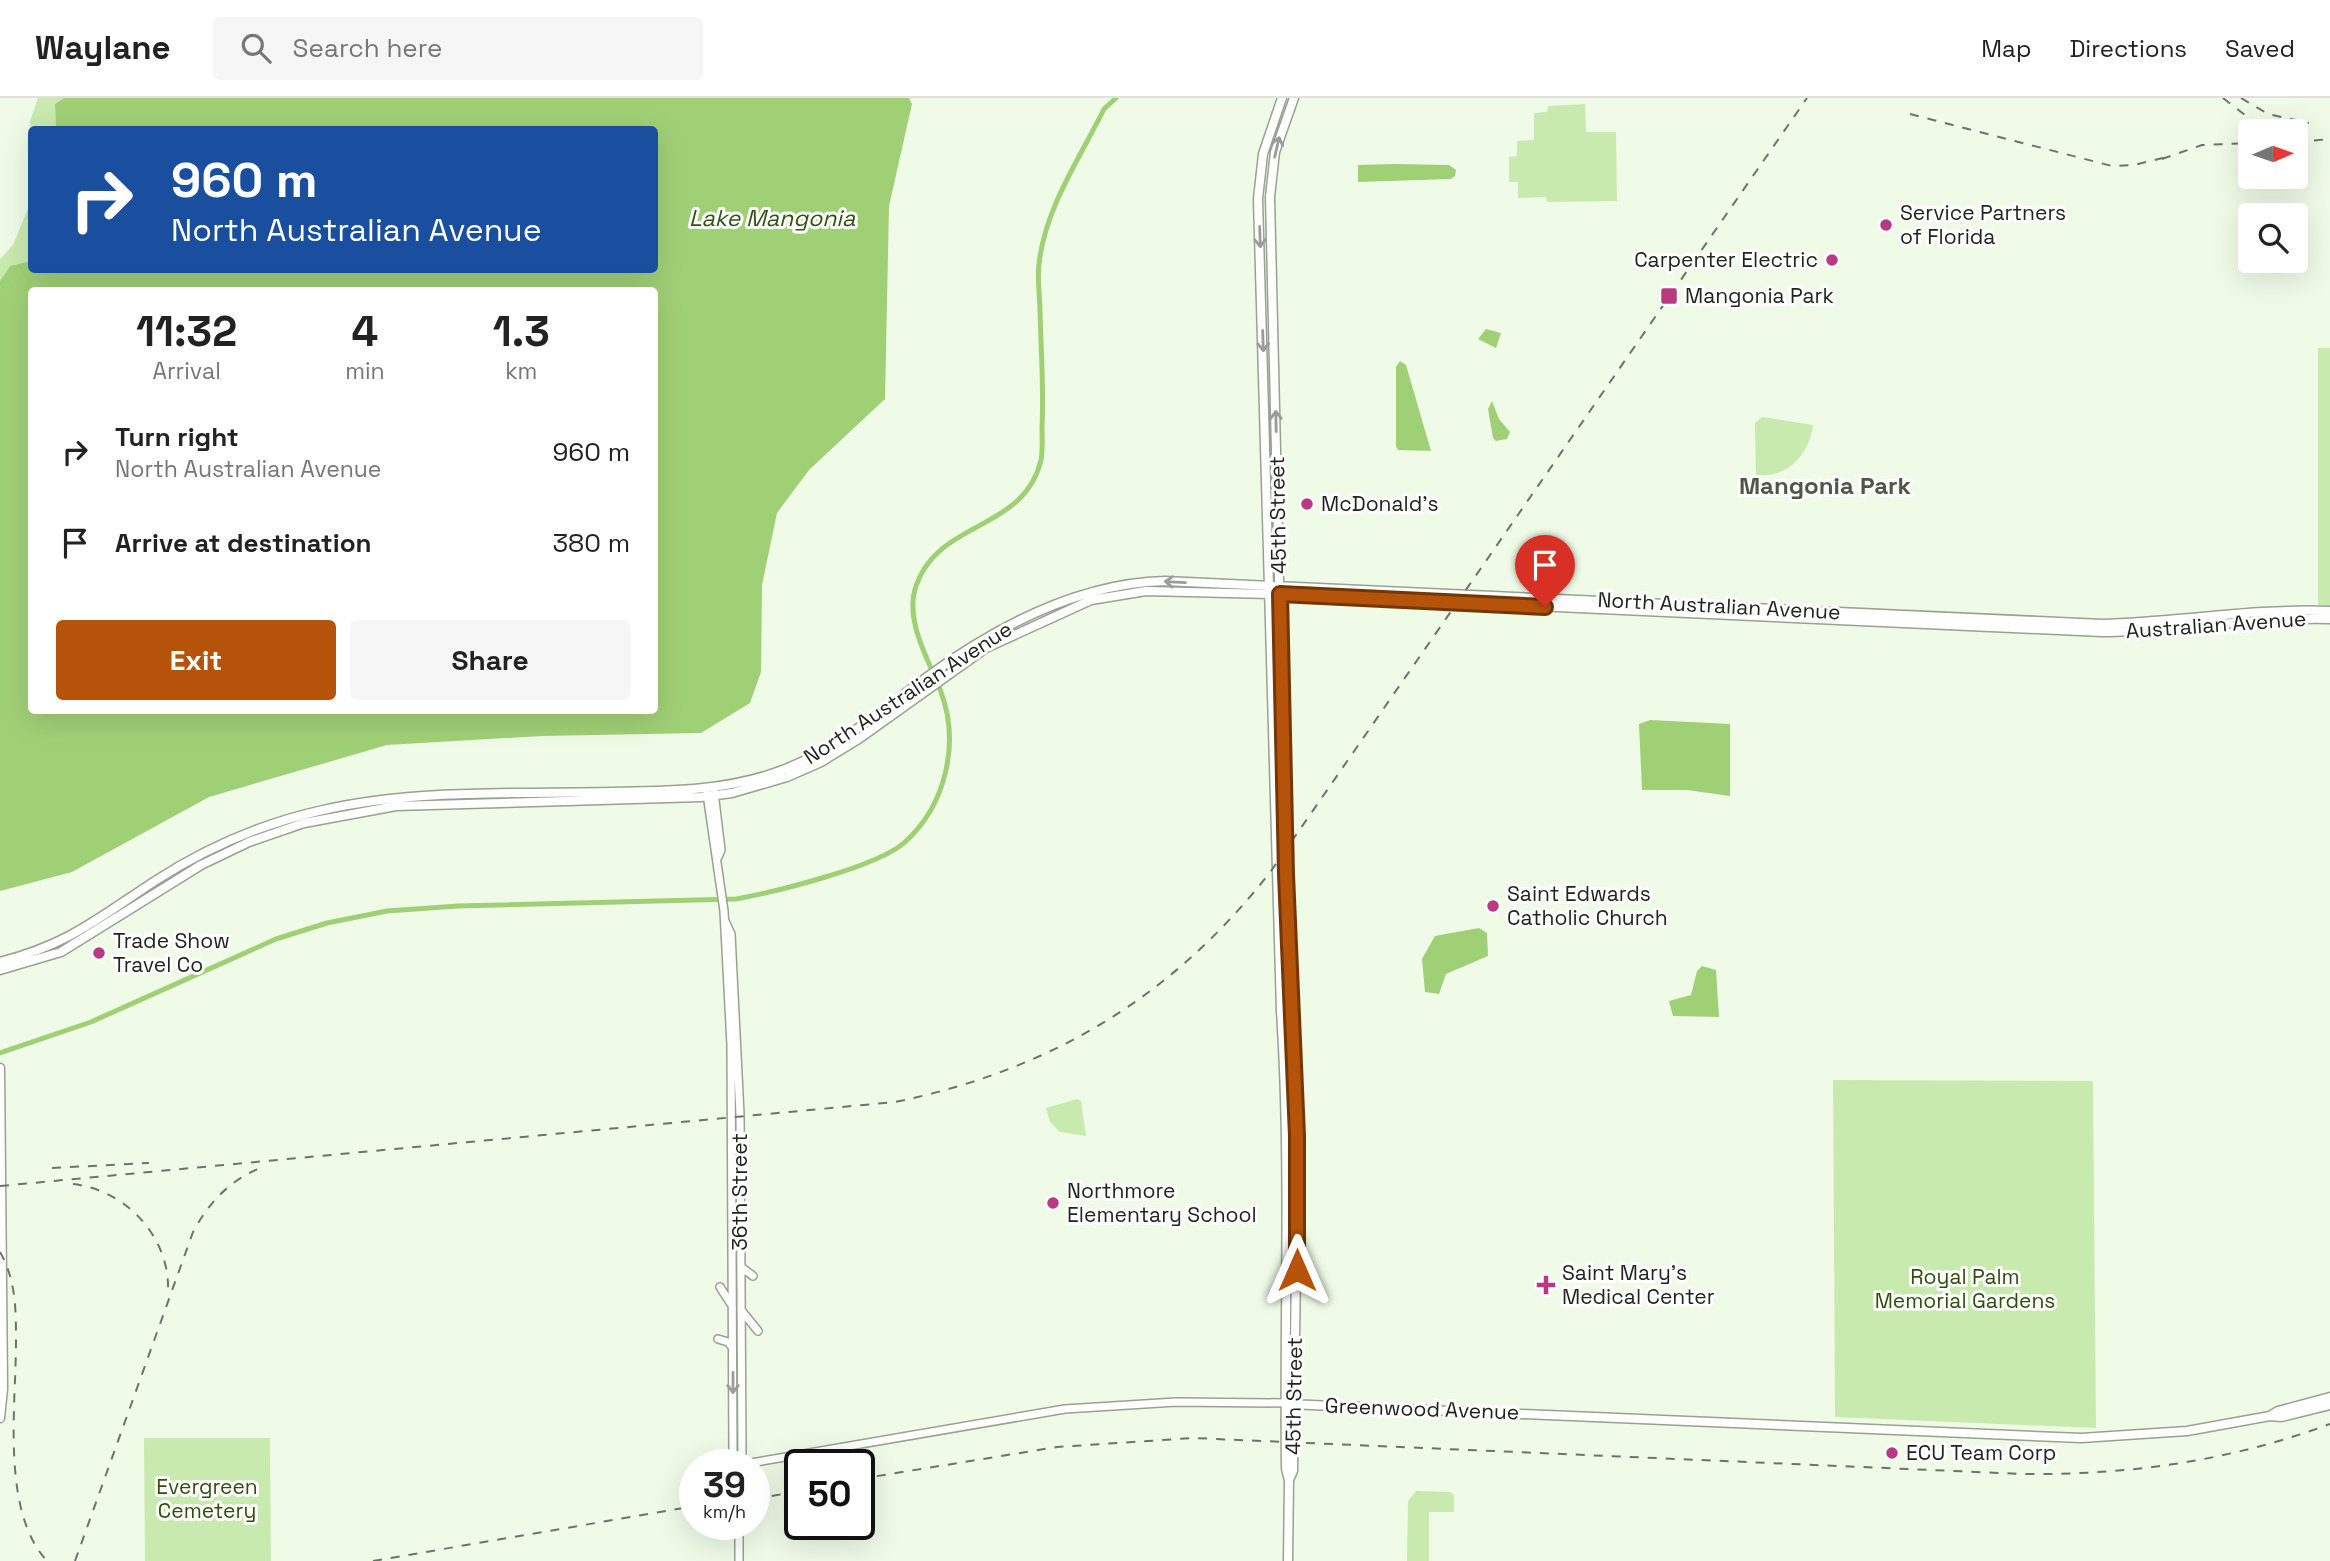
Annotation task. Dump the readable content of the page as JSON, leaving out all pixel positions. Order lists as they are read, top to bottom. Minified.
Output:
{"streets":{"main road":["45th Street","North Australian Avenue","Australian Avenue","Greenwood Avenue"],"street":["36th Street"]},"crossings":[["45th Street","North Australian Avenue"],["45th Street","Greenwood Avenue"],["North Australian Avenue","Australian Avenue"],["North Australian Avenue","36th Street"]],"districts":["Mangonia Park"],"water":["Lake Mangonia"],"parks":["Royal Palm Memorial Gardens","Evergreen Cemetery"],"places":{"other":["Service Partners of Florida","Carpenter Electric","McDonald's","Saint Edwards Catholic Church","Trade Show Travel Co","Northmore Elementary School","ECU Team Corp"],"transit":["Mangonia Park"],"health":["Saint Mary's Medical Center"]},"north":"right","page":{"header":"Waylane","search":"Search here","nav":["Map","Directions","Saved"],"turn":["960 m","North Australian Avenue"],"eta":["11:32","Arrival","4","min","1.3","km"],"list":[{"name":"Turn right","note":"North Australian Avenue","value":"960 m"},{"name":"Arrive at destination","value":"380 m"}],"buttons":["Exit","Share"],"speed":"39 km/h","limit":"50"}}
